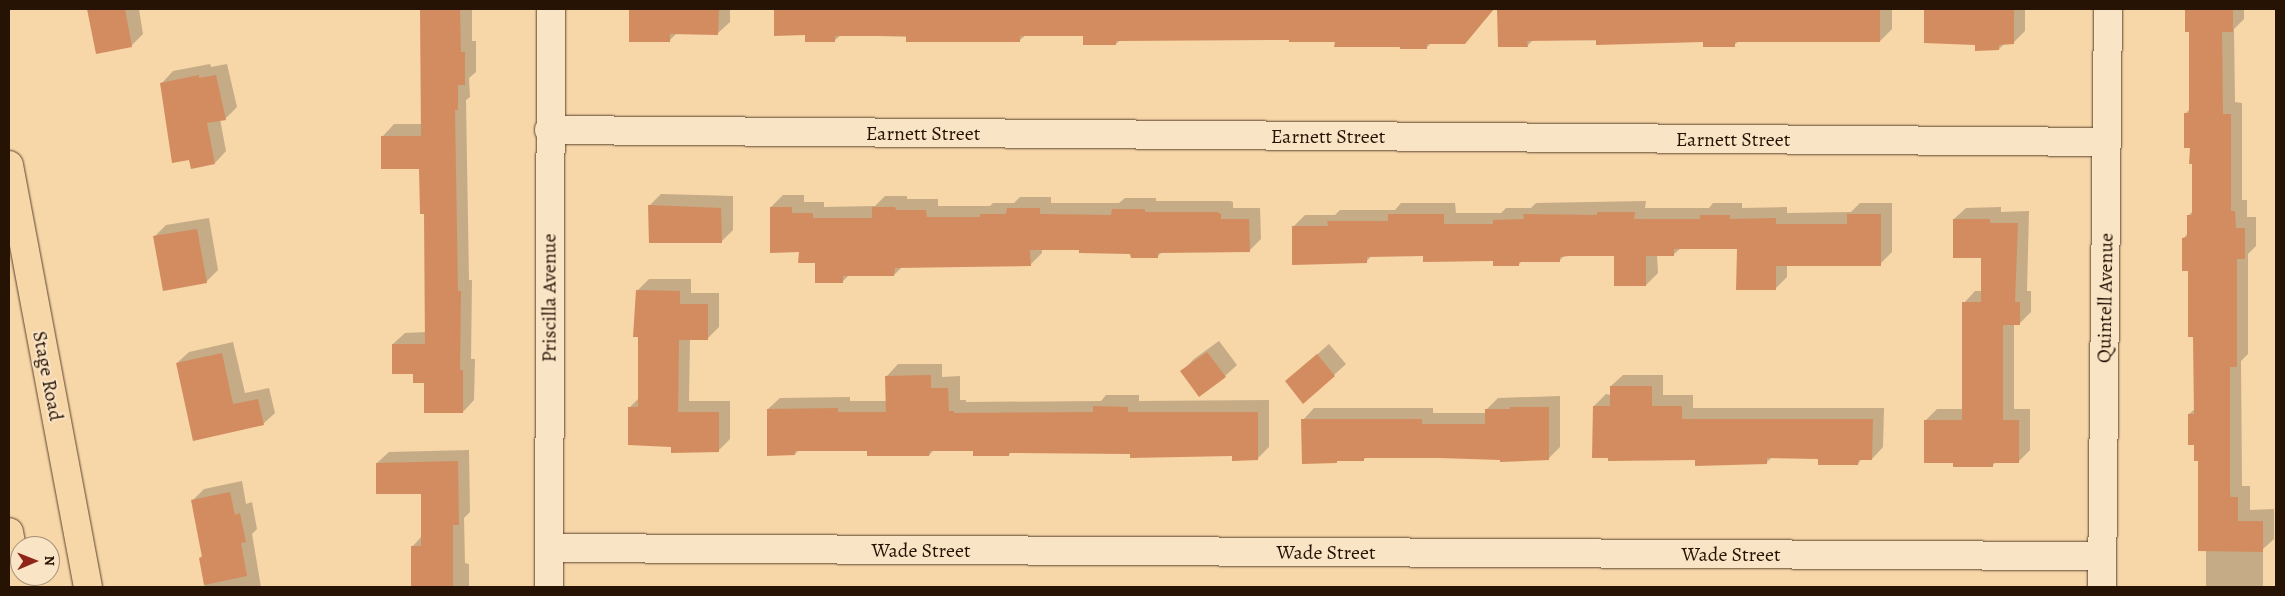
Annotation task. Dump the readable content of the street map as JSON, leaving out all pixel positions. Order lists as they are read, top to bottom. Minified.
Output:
{"streets":{"main road":["Stage Road"],"street":["Earnett Street","Priscilla Avenue","Quintell Avenue","Wade Street"]},"crossings":[["Earnett Street","Priscilla Avenue"],["Earnett Street","Quintell Avenue"],["Priscilla Avenue","Wade Street"],["Quintell Avenue","Wade Street"]],"north":"right"}
